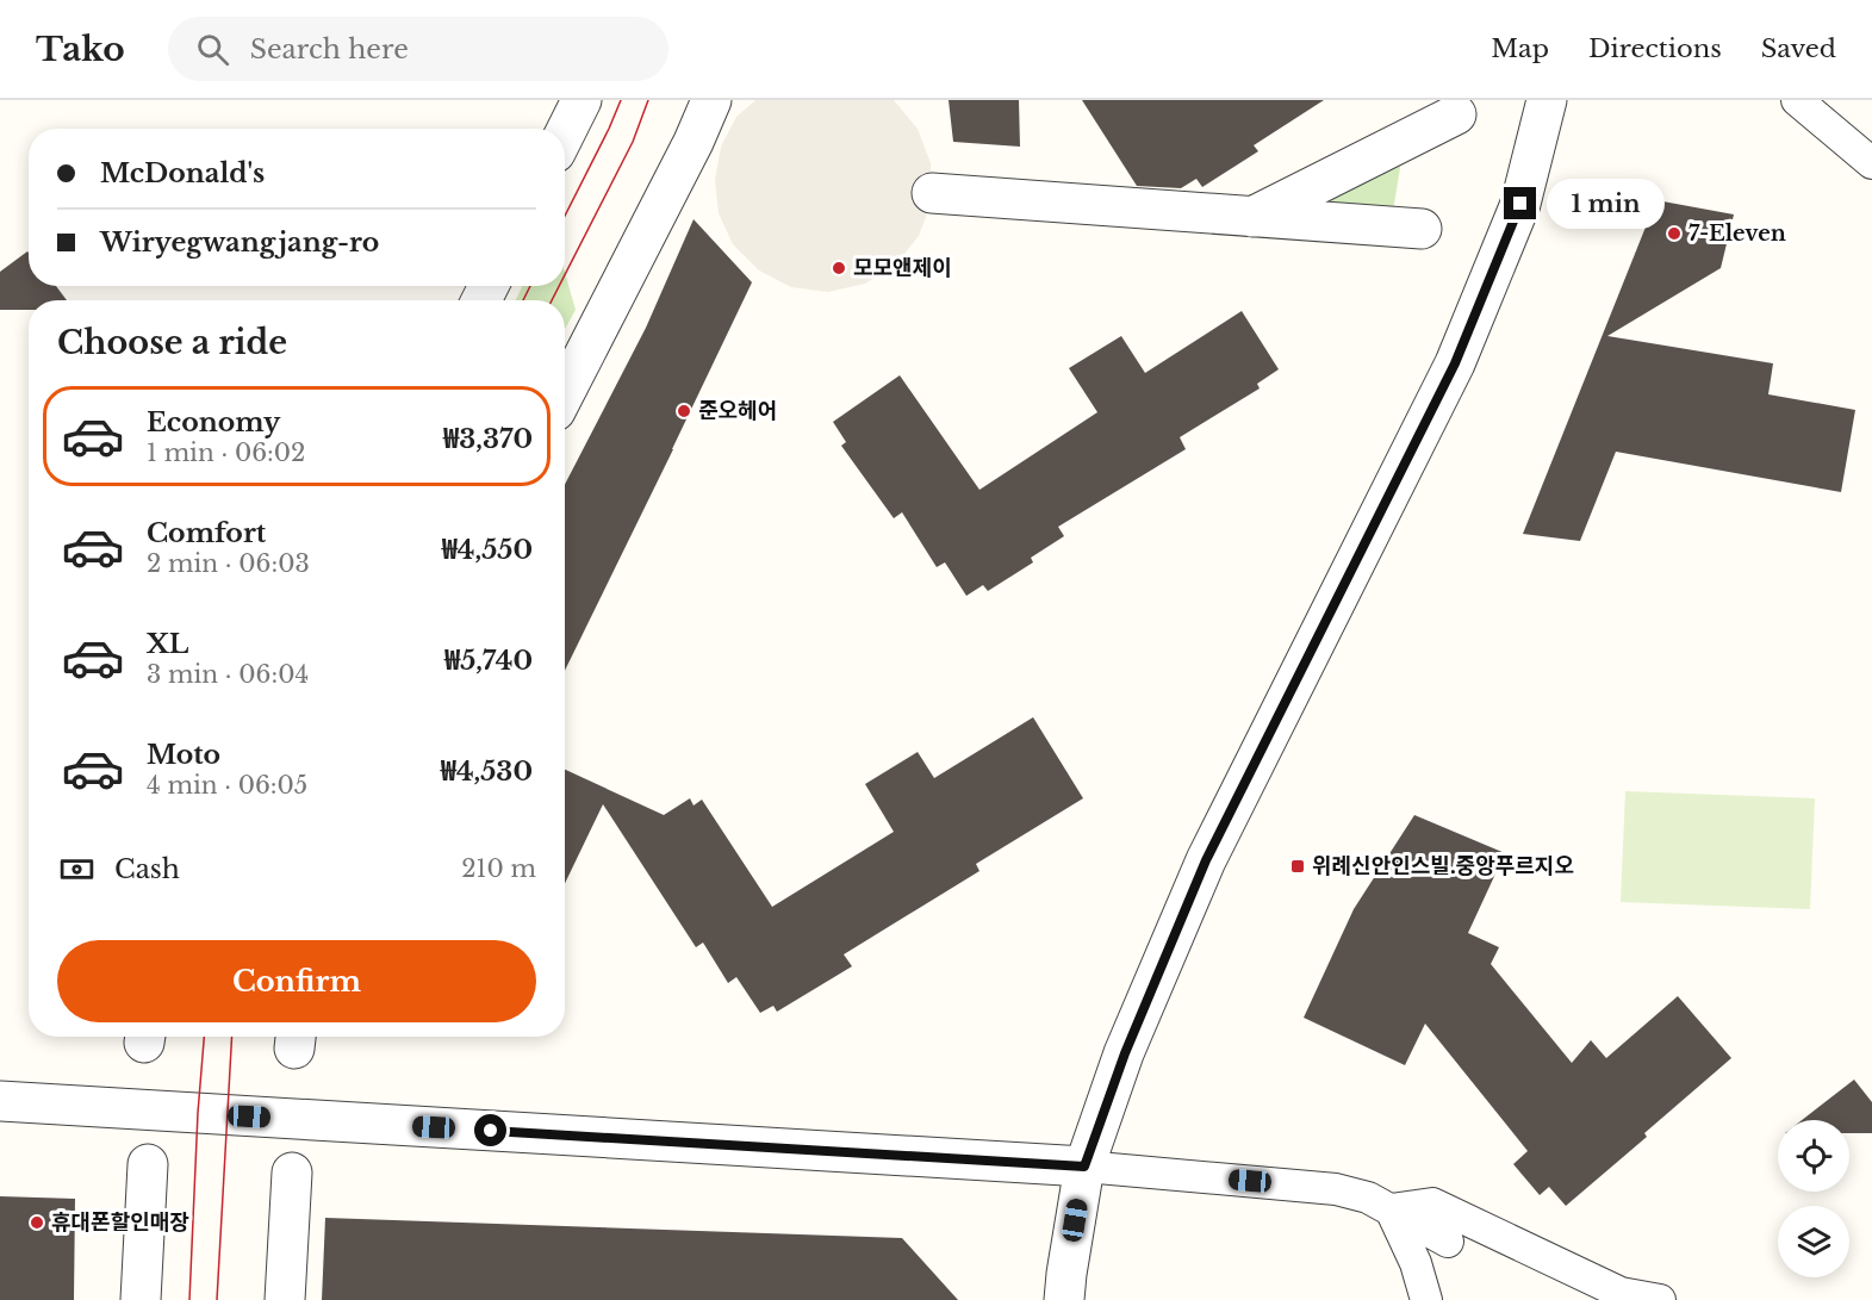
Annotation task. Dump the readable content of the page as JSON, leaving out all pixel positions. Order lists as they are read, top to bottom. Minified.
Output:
{"places":{"other":["7-Eleven","모모앤제이","준오헤어","휴대폰할인매장"],"transit":["위례신안인스빌.중앙푸르지오"]},"page":{"header":"Tako","search":"Search here","nav":["Map","Directions","Saved"],"banner":["McDonald's","Wiryegwangjang-ro"],"bubble":"1 min","heading":"Choose a ride","list":[{"name":"Economy","note":"1 min · 06:02","value":"₩3,370"},{"name":"Comfort","note":"2 min · 06:03","value":"₩4,550"},{"name":"XL","note":"3 min · 06:04","value":"₩5,740"},{"name":"Moto","note":"4 min · 06:05","value":"₩4,530"}],"pay":["Cash","210 m"],"buttons":"Confirm"}}
